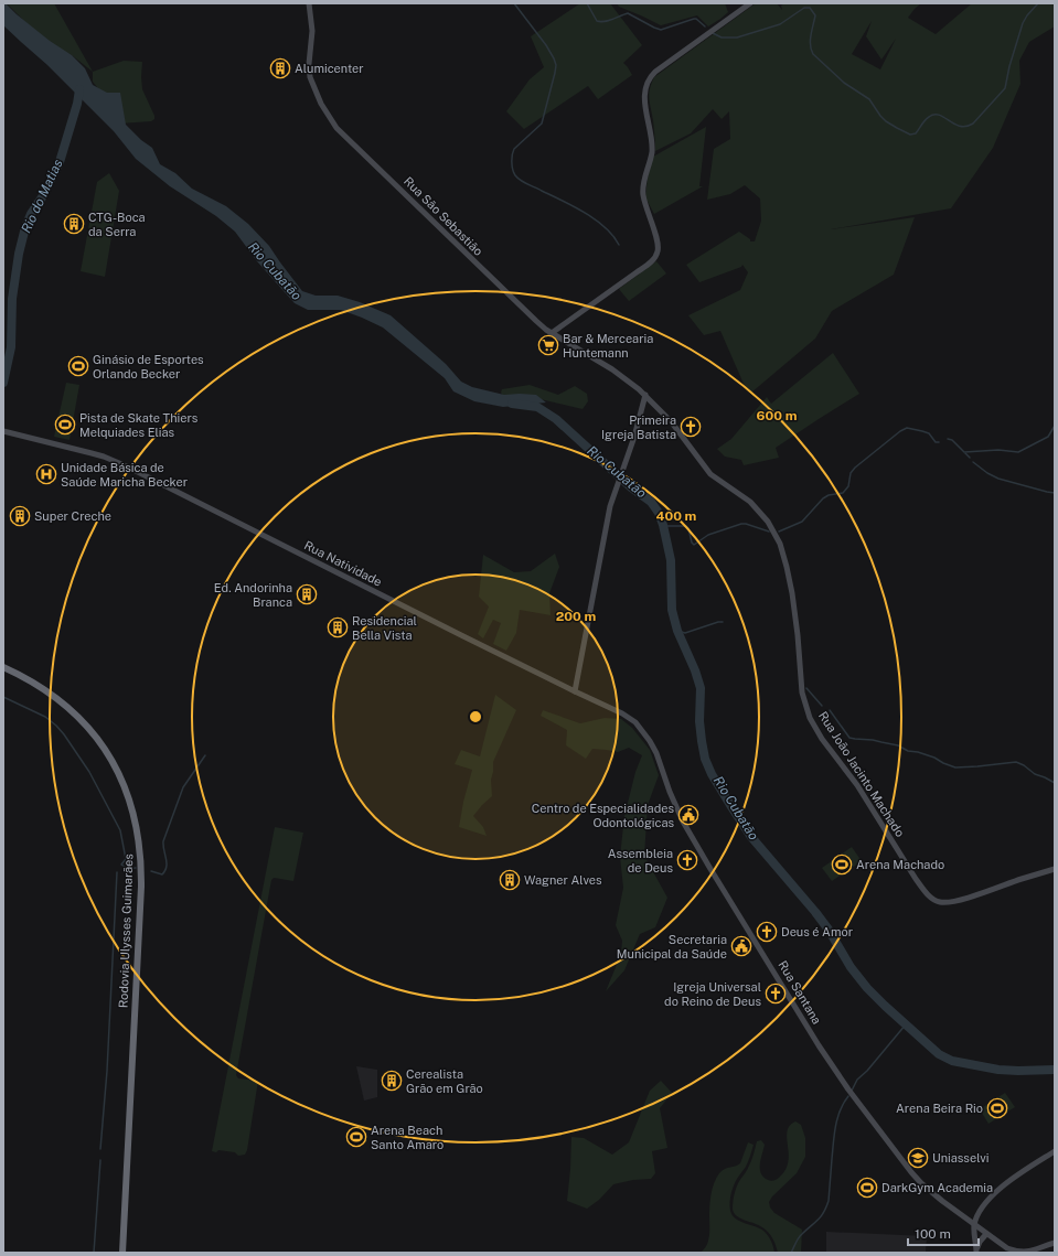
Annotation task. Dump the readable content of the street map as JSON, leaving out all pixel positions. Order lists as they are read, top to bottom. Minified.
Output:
{"streets":{"highway":["Rodovia Ulysses Guimarães"],"main road":["Rua São Sebastião","Rua Natividade","Rua João Jacinto Machado","Rua Santana"]},"crossings":[["Rua São Sebastião","Rua João Jacinto Machado"],["Rua Natividade","Rua Santana"]],"water":["Rio do Matias","Rio Cubatão"],"places":{"building":["Alumicenter","CTG-Boca da Serra","Super Creche","Ed. Andorinha Branca","Residencial Bella Vista","Wagner Alves","Cerealista Grão em Grão"],"supermarket":["Bar & Mercearia Huntemann"],"sports":["Ginásio de Esportes Orlando Becker","Pista de Skate Thiers Melquiades Elias","Arena Machado","Arena Beira Rio","Arena Beach Santo Amaro","DarkGym Academia"],"church":["Primeira Igreja Batista","Assembleia de Deus","Deus é Amor","Igreja Universal do Reino de Deus"],"hospital":["Unidade Básica de Saúde Maricha Becker"],"public building":["Centro de Especialidades Odontológicas","Secretaria Municipal da Saúde"],"school or university":["Uniasselvi"]},"scale_bar":"100 m","rings":["600 m","400 m","200 m"]}
